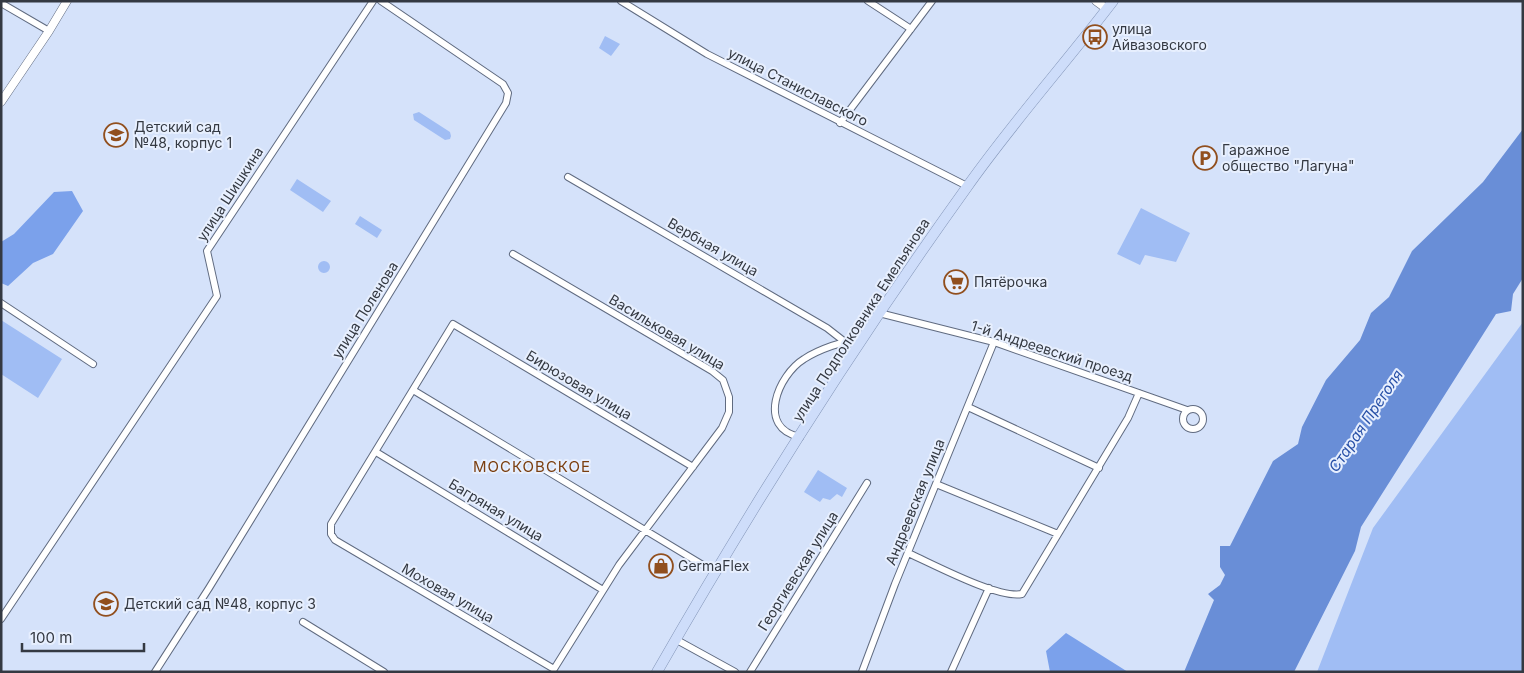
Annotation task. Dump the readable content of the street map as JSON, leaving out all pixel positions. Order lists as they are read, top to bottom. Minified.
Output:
{"streets":{"main road":["улица Подполковника Емельянова"],"street":["улица Станиславского","улица Шишкина","Вербная улица","улица Поленова","Васильковая улица","1-й Андреевский проезд","Бирюзовая улица","Андреевская улица","Багряная улица","Георгиевская улица","Моховая улица"]},"crossings":[["улица Станиславского","улица Подполковника Емельянова"],["улица Подполковника Емельянова","1-й Андреевский проезд"],["Васильковая улица","Бирюзовая улица"],["Васильковая улица","Моховая улица"],["1-й Андреевский проезд","Андреевская улица"],["Бирюзовая улица","Моховая улица"],["Багряная улица","Моховая улица"]],"districts":["МОСКОВСКОЕ"],"water":["Старая Преголя"],"places":{"bus stop":["улица Айвазовского"],"school or university":["Детский сад №48, корпус 1","Детский сад №48, корпус 3"],"parking":["Гаражное общество \"Лагуна\""],"supermarket":["Пятёрочка"],"shop":["GermaFlex"]},"scale_bar":"100 m"}
